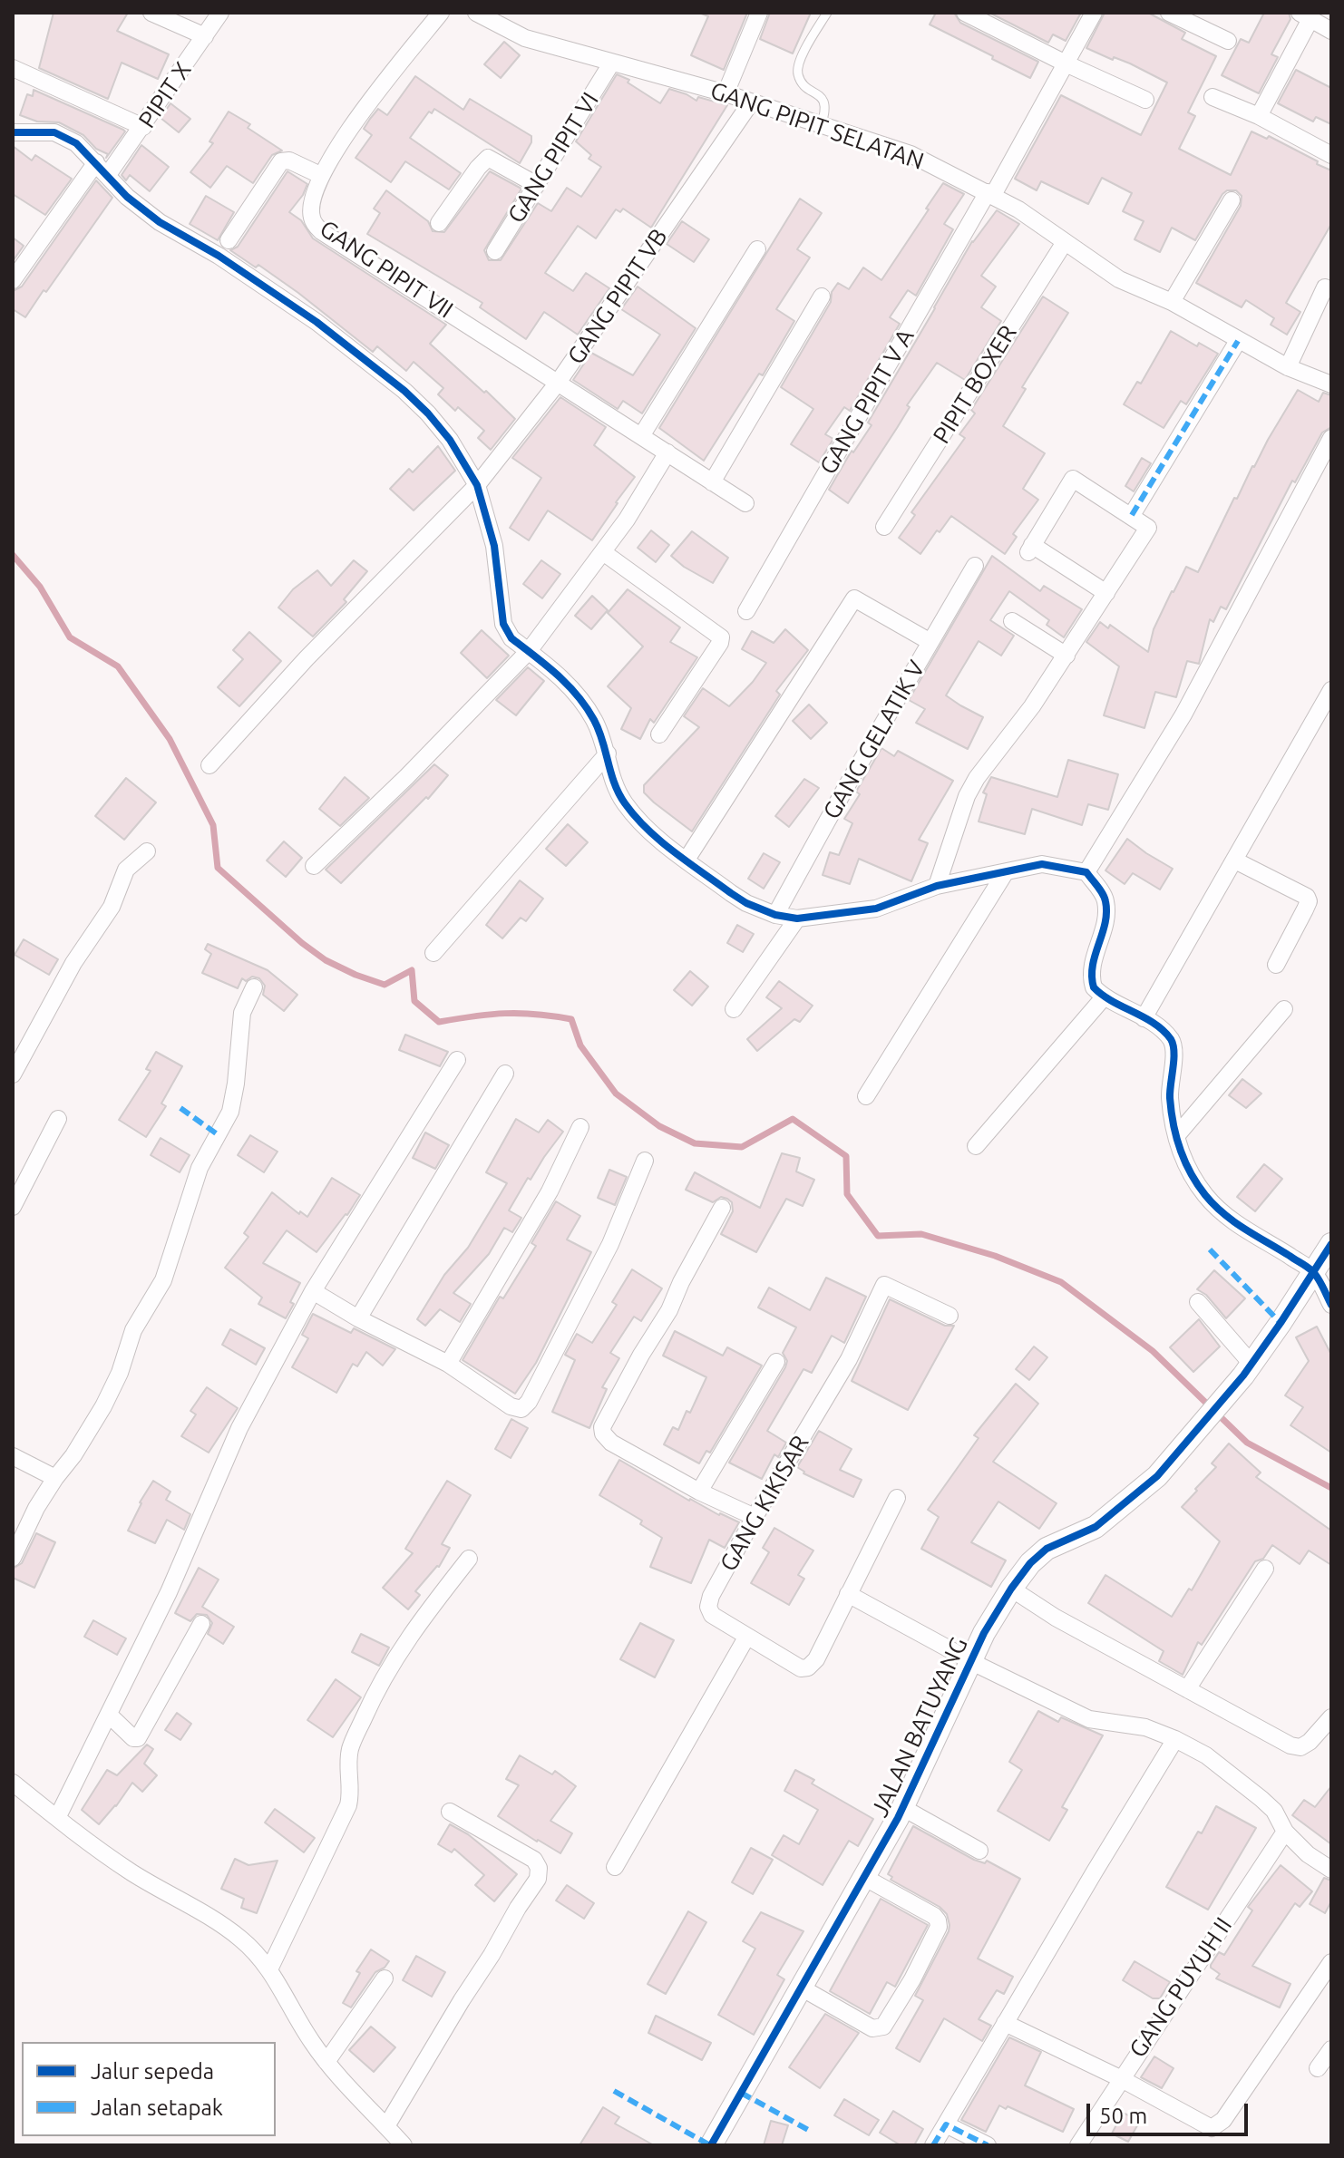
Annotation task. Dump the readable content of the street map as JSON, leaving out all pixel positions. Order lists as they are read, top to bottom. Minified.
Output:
{"streets":{"street":["PIPIT X","GANG PIPIT SELATAN","GANG PIPIT VI","GANG PIPIT VII","GANG PIPIT VB","PIPIT BOXER","GANG PIPIT V A","GANG GELATIK V","GANG KIKISAR","JALAN BATUYANG","GANG PUYUH II"]},"crossings":[["GANG PIPIT SELATAN","GANG PIPIT VI"],["GANG PIPIT SELATAN","GANG PIPIT VB"],["GANG PIPIT SELATAN","PIPIT BOXER"],["GANG PIPIT SELATAN","GANG PIPIT V A"],["GANG PIPIT VII","GANG PIPIT VB"]],"legend":["Jalur sepeda","Jalan setapak"],"scale_bar":"50 m"}
